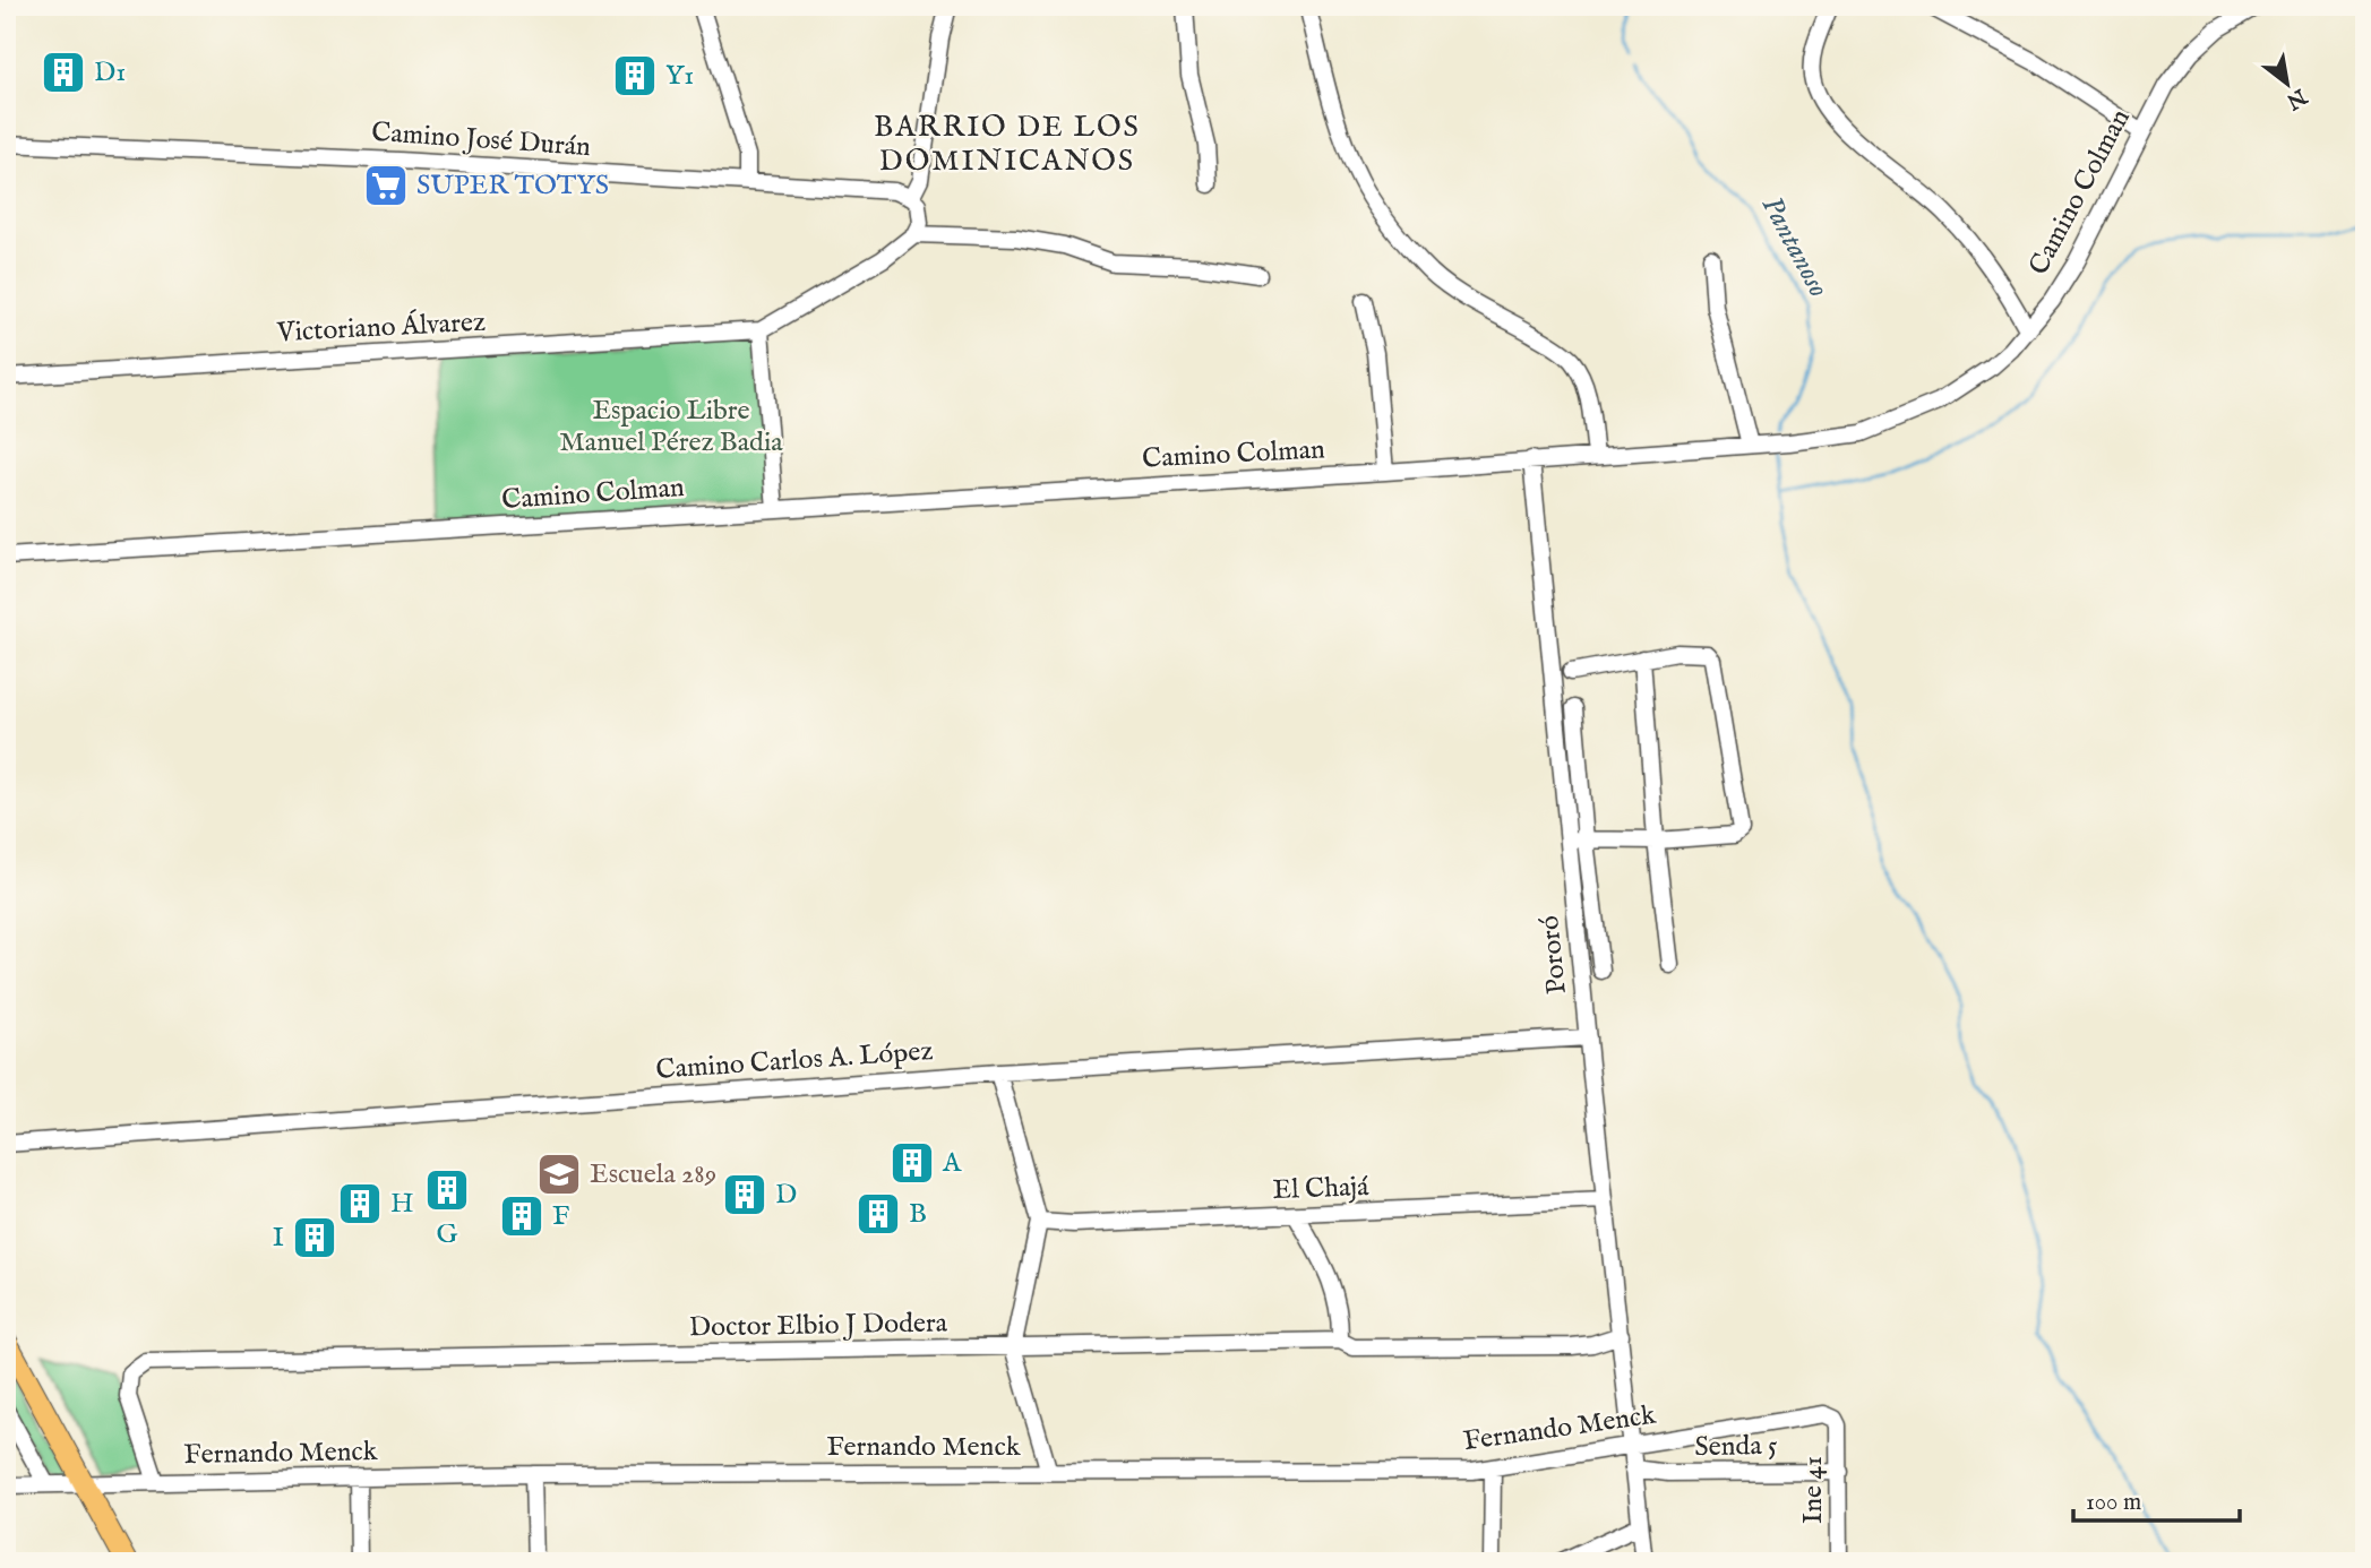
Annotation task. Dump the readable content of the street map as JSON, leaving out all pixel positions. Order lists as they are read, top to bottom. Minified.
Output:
{"streets":{"street":["Camino José Durán","Camino Colman","Victoriano Álvarez","Pororó","Camino Carlos A. López","El Chajá","Doctor Elbio J Dodera","Fernando Menck","Senda 5","Ine 41"]},"crossings":[["Camino Colman","Pororó"],["Pororó","Camino Carlos A. López"],["Pororó","El Chajá"],["Pororó","Doctor Elbio J Dodera"],["Pororó","Fernando Menck"],["Pororó","Senda 5"],["Doctor Elbio J Dodera","Fernando Menck"],["Fernando Menck","Ine 41"],["Senda 5","Ine 41"]],"districts":["BARRIO DE LOS DOMINICANOS"],"water":["Pantanoso"],"parks":["Espacio Libre Manuel Pérez Badia"],"places":{"building":["D1","Y1","A","G","D","H","B","F","I"],"supermarket":["SUPER TOTYS"],"school or university":["Escuela 289"]},"scale_bar":"100 m","north":"bottom right"}
